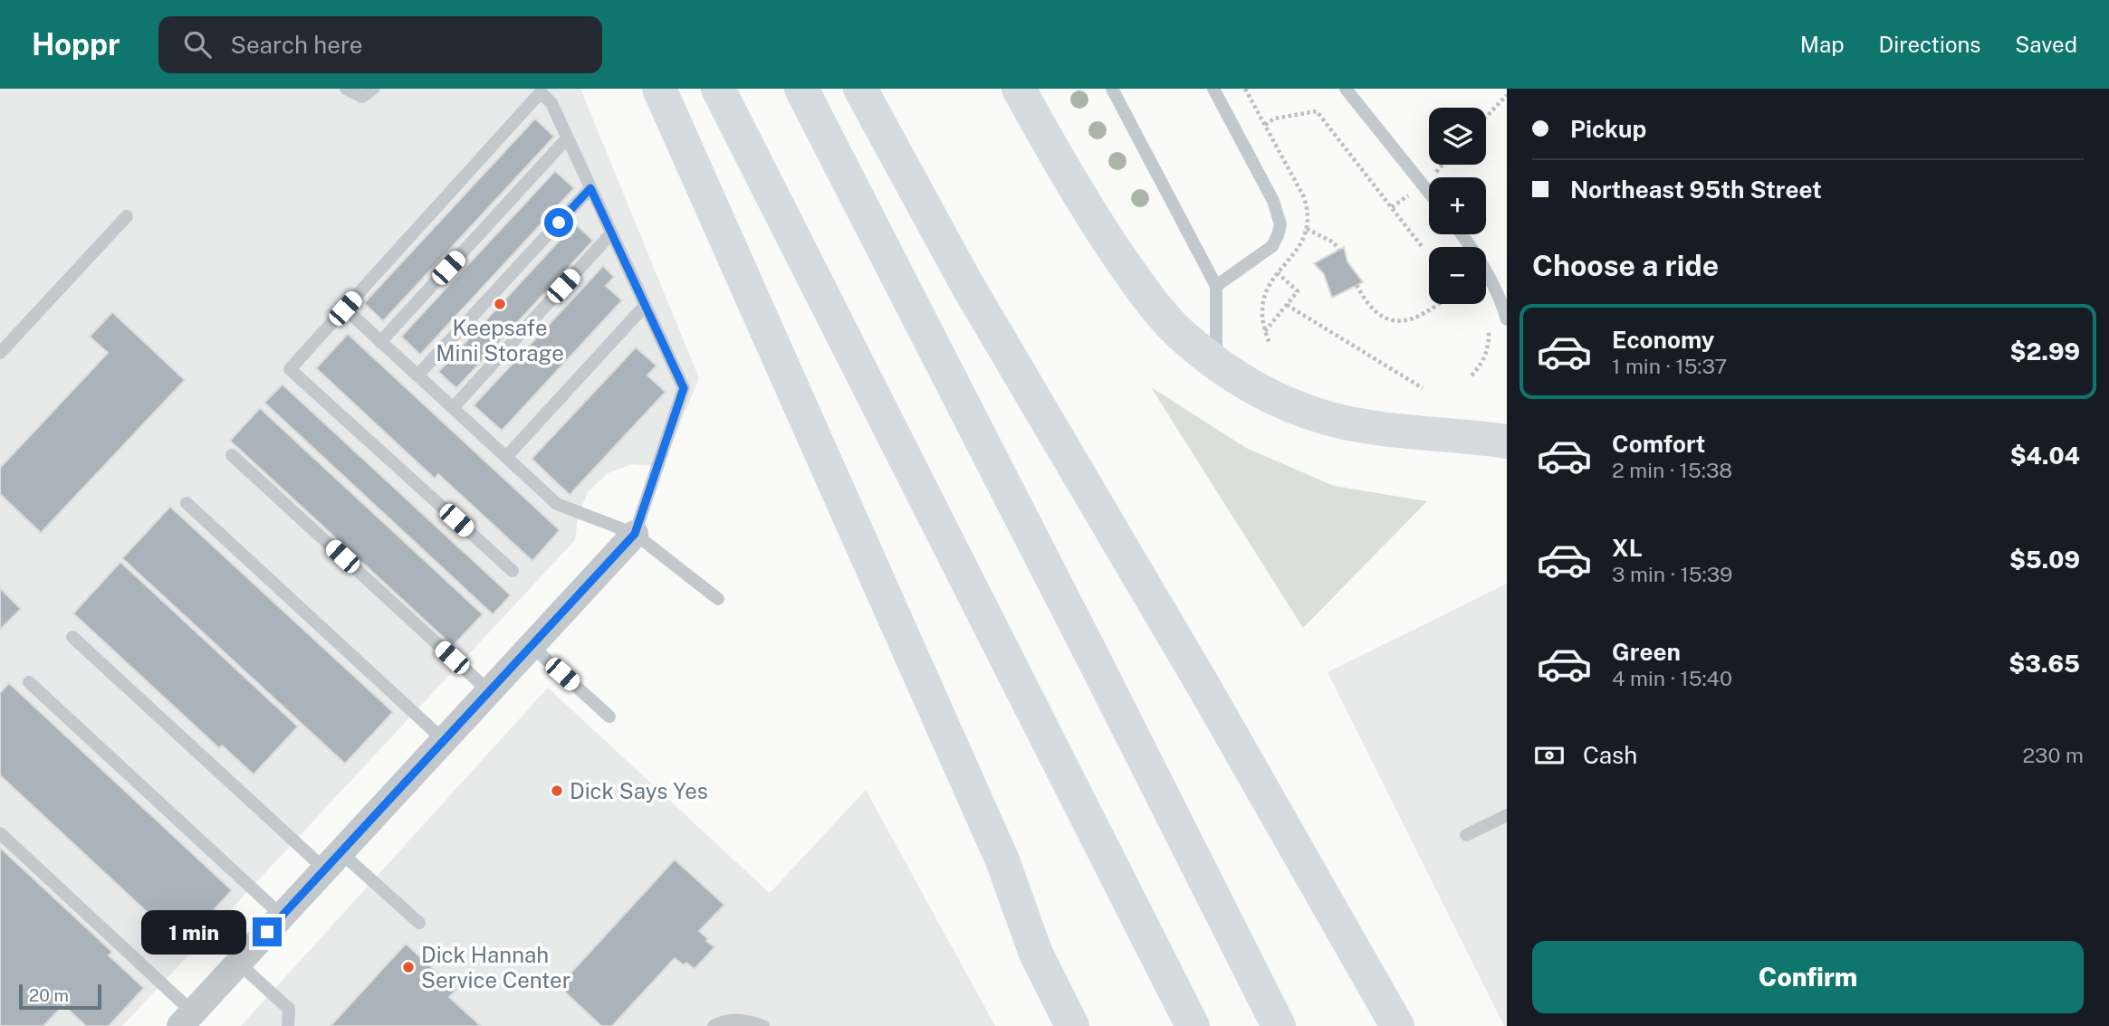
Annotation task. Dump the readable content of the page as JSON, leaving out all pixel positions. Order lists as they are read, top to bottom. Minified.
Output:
{"places":["Keepsafe Mini Storage","Dick Says Yes","Dick Hannah Service Center"],"scale_bar":"20 m","page":{"header":"Hoppr","search":"Search here","nav":["Map","Directions","Saved"],"banner":["Pickup","Northeast 95th Street"],"map_buttons":["+","−"],"heading":"Choose a ride","list":[{"name":"Economy","note":"1 min · 15:37","value":"$2.99"},{"name":"Comfort","note":"2 min · 15:38","value":"$4.04"},{"name":"XL","note":"3 min · 15:39","value":"$5.09"},{"name":"Green","note":"4 min · 15:40","value":"$3.65"}],"pay":["Cash","230 m"],"bubble":"1 min","buttons":"Confirm","scale":"20 m"}}
